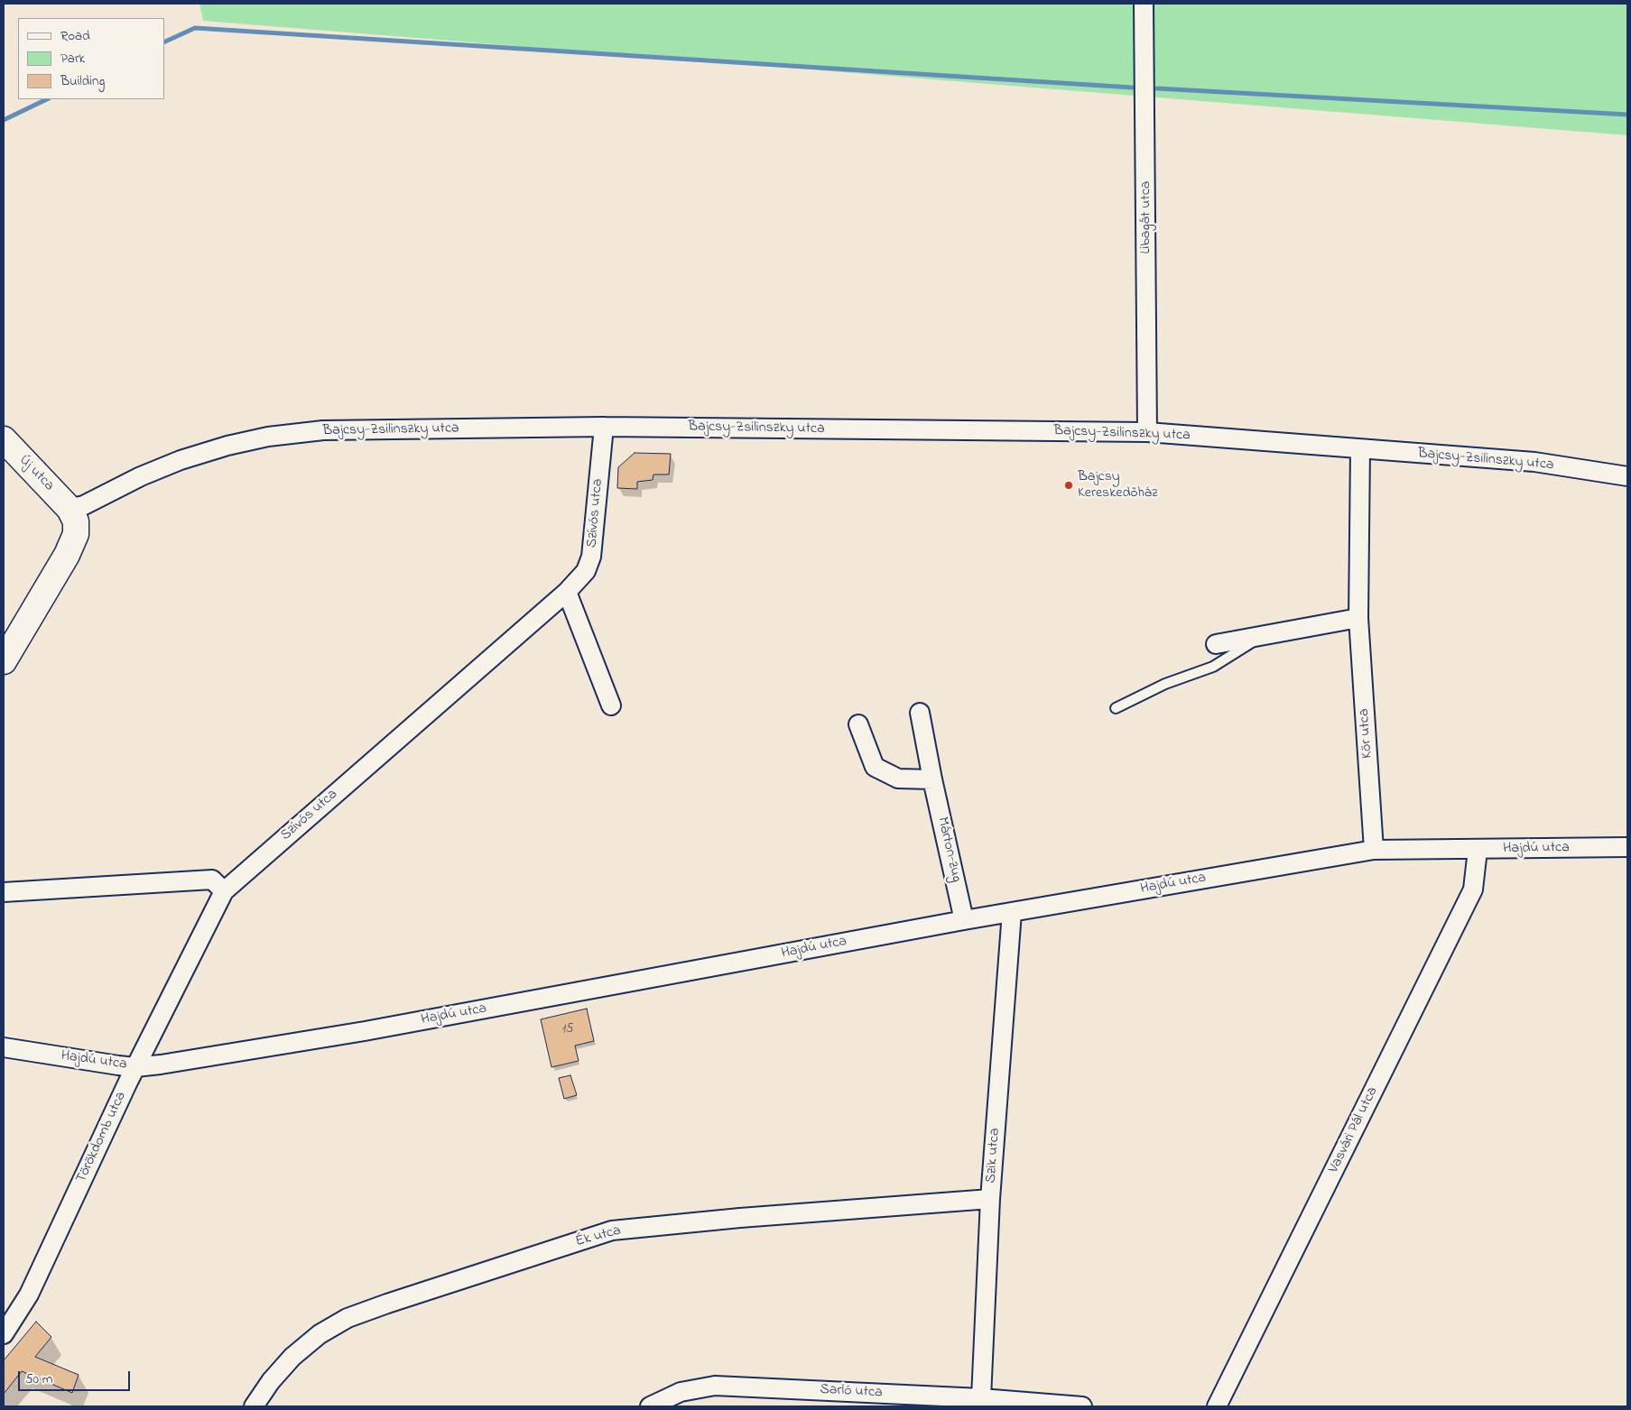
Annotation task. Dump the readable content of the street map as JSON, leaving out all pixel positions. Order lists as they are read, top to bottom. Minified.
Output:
{"streets":{"main road":["Új utca"],"street":["Libagát utca","Bajcsy-Zsilinszky utca","Szívós utca","Kör utca","Hajdú utca","Márton-zug","Vasvári Pál utca","Törökdomb utca","Szik utca","Ék utca","Sarló utca"]},"crossings":[["Libagát utca","Bajcsy-Zsilinszky utca"],["Bajcsy-Zsilinszky utca","Új utca"],["Bajcsy-Zsilinszky utca","Szívós utca"],["Bajcsy-Zsilinszky utca","Kör utca"],["Szívós utca","Törökdomb utca"],["Kör utca","Hajdú utca"],["Hajdú utca","Márton-zug"],["Hajdú utca","Vasvári Pál utca"],["Hajdú utca","Törökdomb utca"],["Hajdú utca","Szik utca"],["Szik utca","Ék utca"],["Szik utca","Sarló utca"]],"places":["Bajcsy Kereskedőház"],"house_numbers":["15"],"legend":["Road","Park","Building"],"scale_bar":"50 m"}
